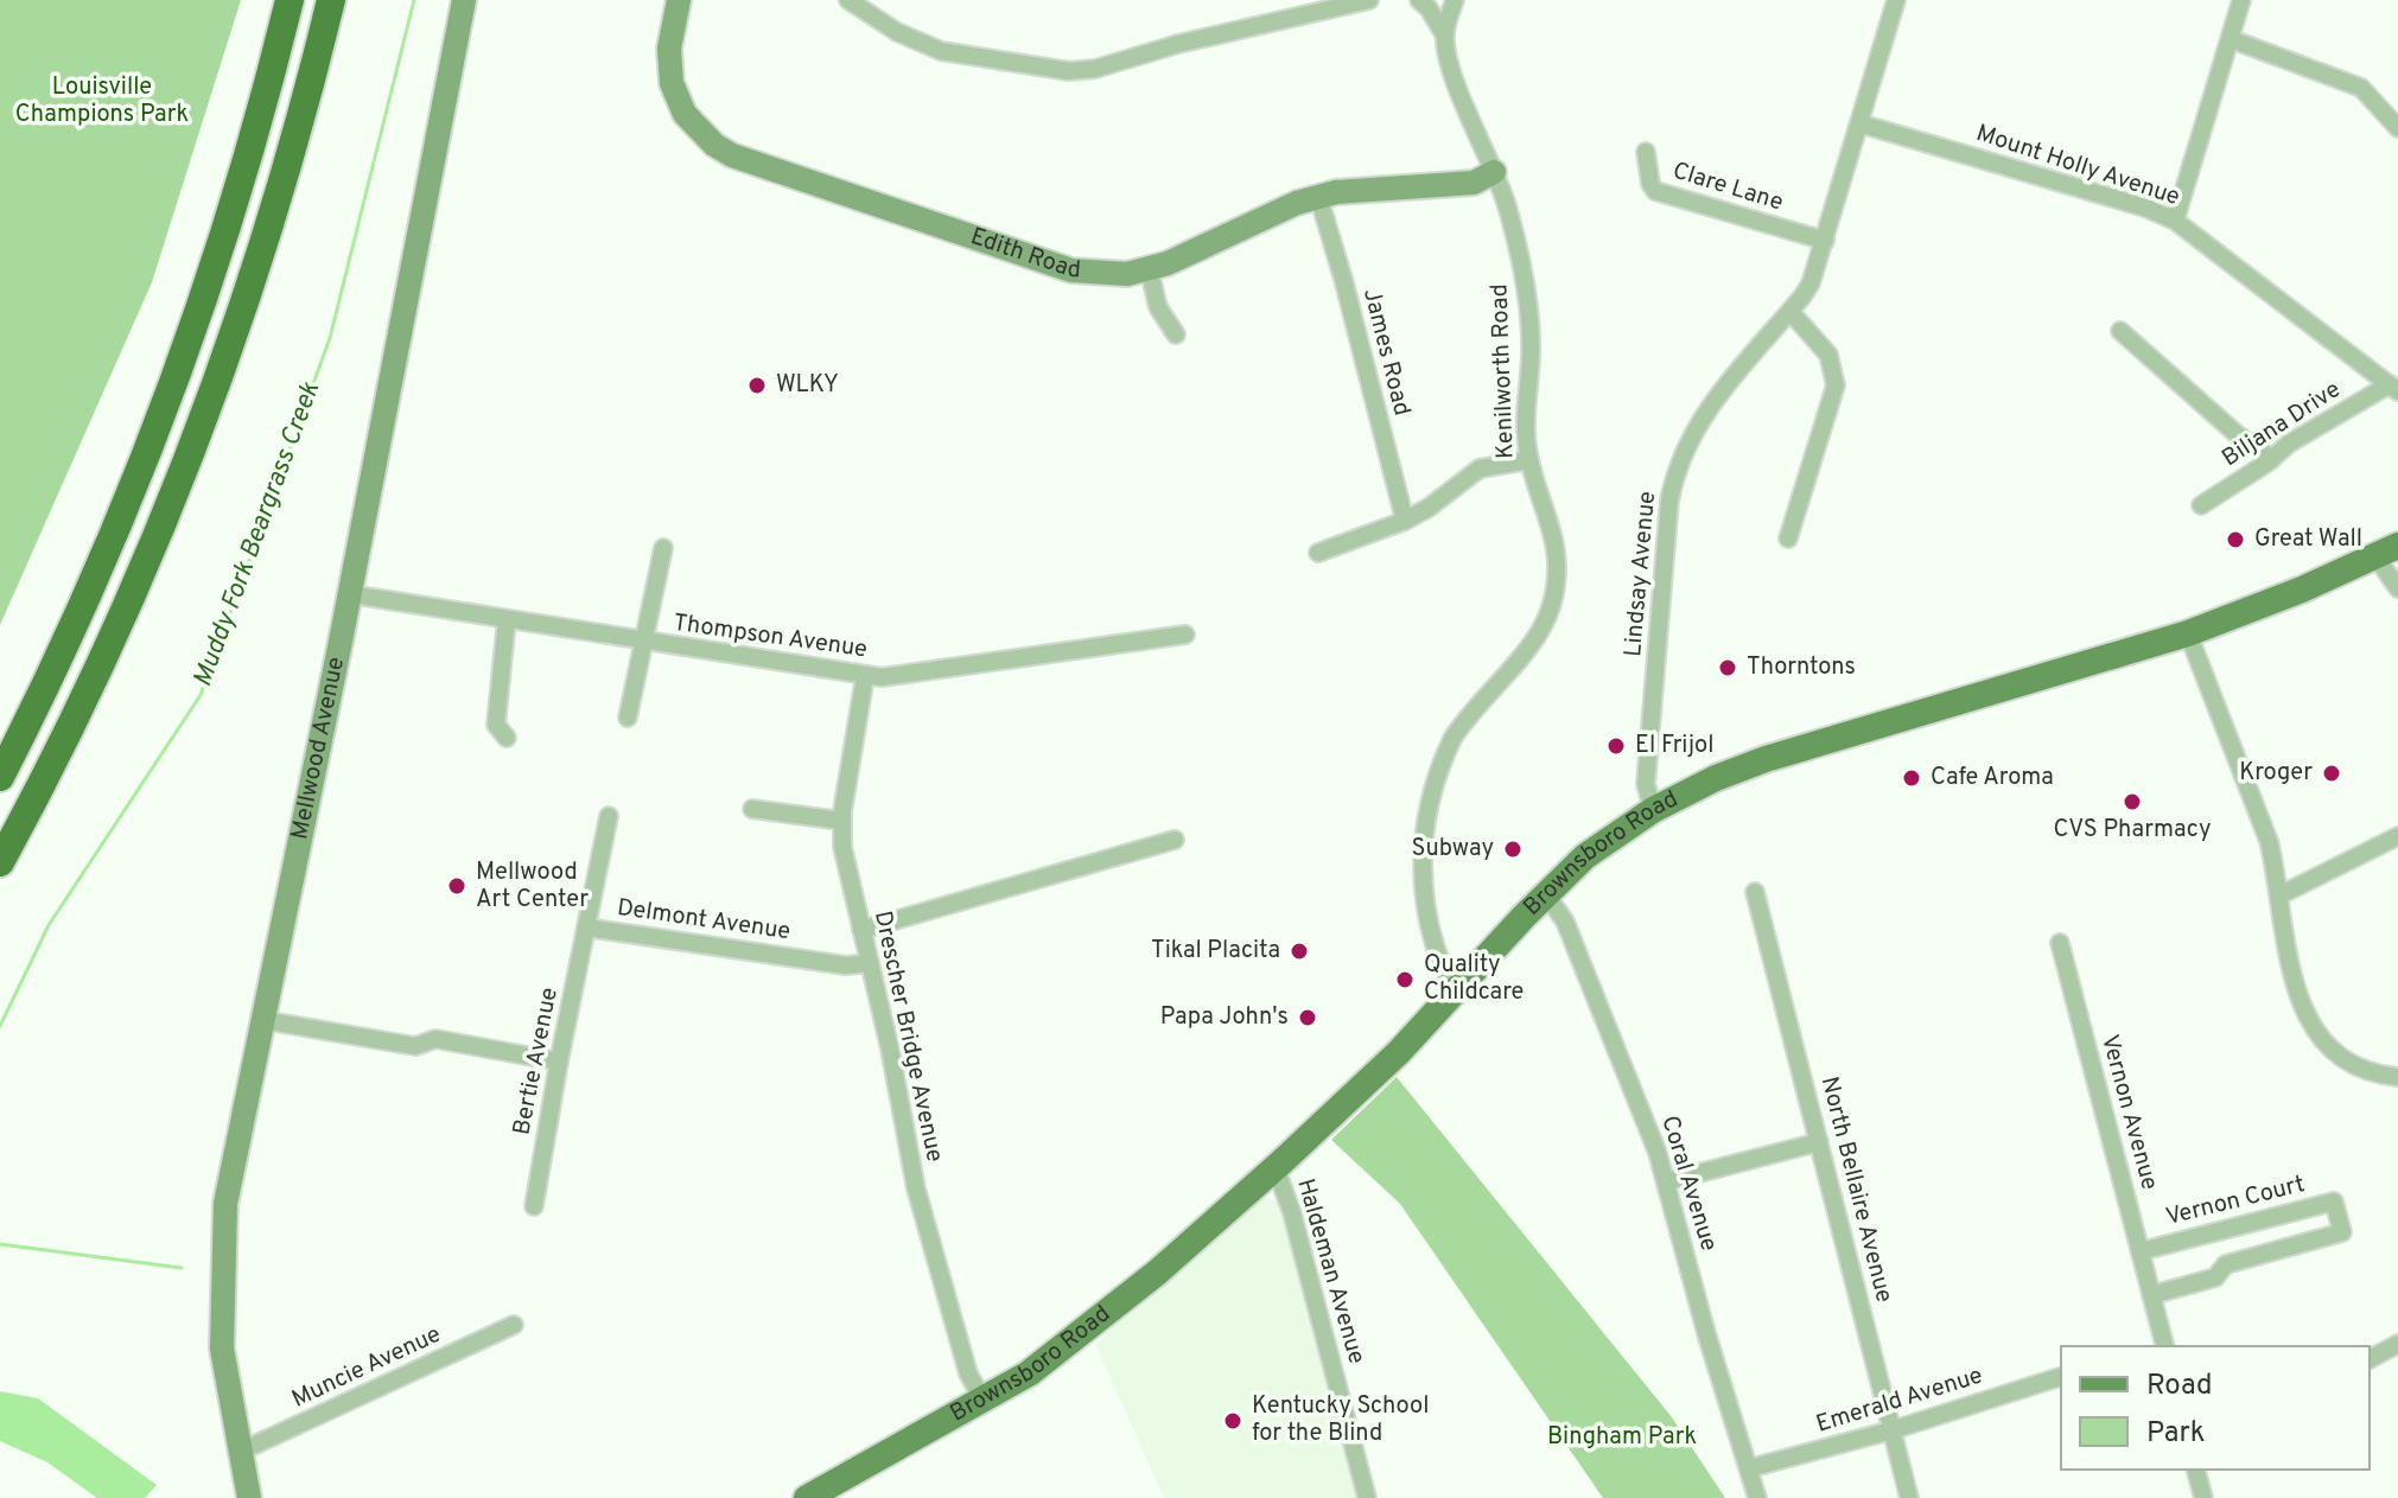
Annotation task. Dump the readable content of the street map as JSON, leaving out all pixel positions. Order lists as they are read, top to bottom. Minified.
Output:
{"streets":{"main road":["Brownsboro Road"],"street":["Mount Holly Avenue","Clare Lane","Edith Road","James Road","Kenilworth Road","Biljana Drive","Lindsay Avenue","Thompson Avenue","Mellwood Avenue","Delmont Avenue","Drescher Bridge Avenue","Bertie Avenue","Vernon Avenue","Coral Avenue","North Bellaire Avenue","Vernon Court","Haldeman Avenue","Muncie Avenue","Emerald Avenue"]},"crossings":[["Mount Holly Avenue","Biljana Drive"],["Mount Holly Avenue","Lindsay Avenue"],["Clare Lane","Lindsay Avenue"],["Edith Road","James Road"],["Edith Road","Kenilworth Road"],["Kenilworth Road","Brownsboro Road"],["Lindsay Avenue","Brownsboro Road"],["Thompson Avenue","Mellwood Avenue"],["Thompson Avenue","Drescher Bridge Avenue"],["Mellwood Avenue","Muncie Avenue"],["Brownsboro Road","Drescher Bridge Avenue"],["Brownsboro Road","Coral Avenue"],["Brownsboro Road","Haldeman Avenue"],["Delmont Avenue","Drescher Bridge Avenue"],["Delmont Avenue","Bertie Avenue"],["Vernon Avenue","Vernon Court"],["Coral Avenue","Emerald Avenue"],["North Bellaire Avenue","Emerald Avenue"]],"water":["Muddy Fork Beargrass Creek"],"parks":["Louisville Champions Park","Bingham Park"],"places":["WLKY","Great Wall","Thorntons","El Frijol","Kroger","Cafe Aroma","CVS Pharmacy","Subway","Mellwood Art Center","Tikal Placita","Quality Childcare","Papa John's","Kentucky School for the Blind"],"legend":["Road","Park"]}
